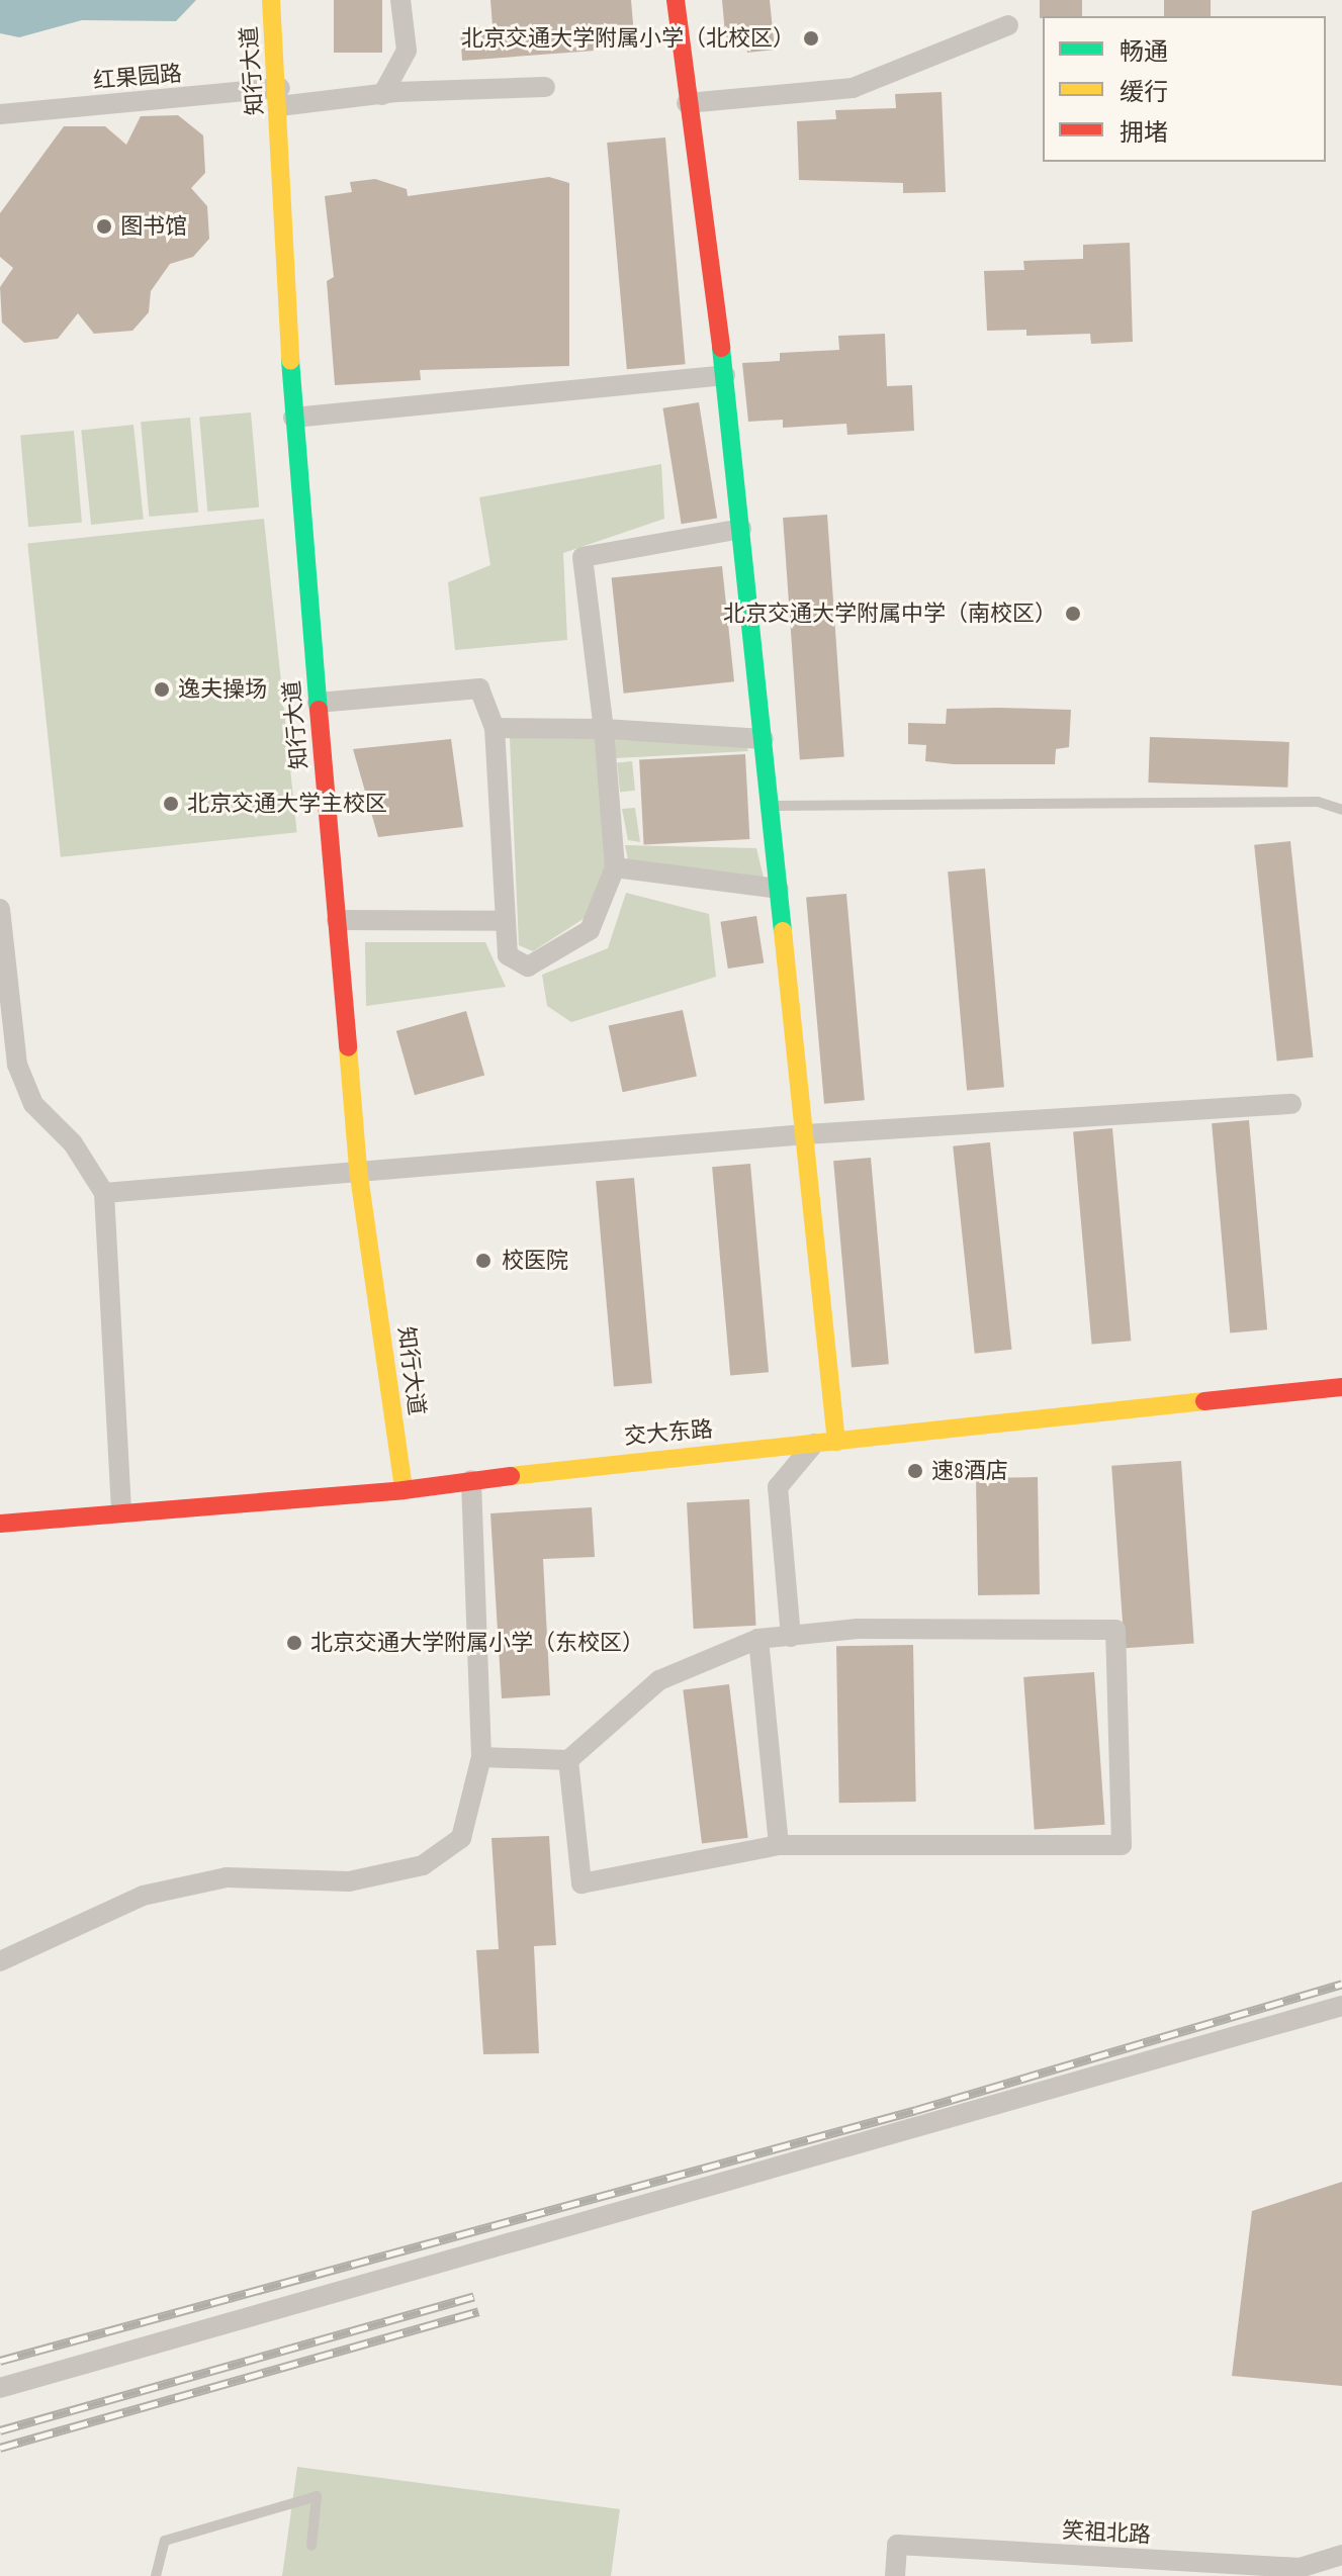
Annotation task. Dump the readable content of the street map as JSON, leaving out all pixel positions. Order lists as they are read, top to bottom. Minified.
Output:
{"streets":{"street":["知行大道","红果园路","交大东路","笑祖北路"]},"crossings":[["知行大道","红果园路"],["知行大道","交大东路"]],"places":["北京交通大学附属小学（北校区）","图书馆","北京交通大学附属中学（南校区）","逸夫操场","北京交通大学主校区","校医院","速8酒店","北京交通大学附属小学（东校区）"],"legend":["畅通","缓行","拥堵"]}
